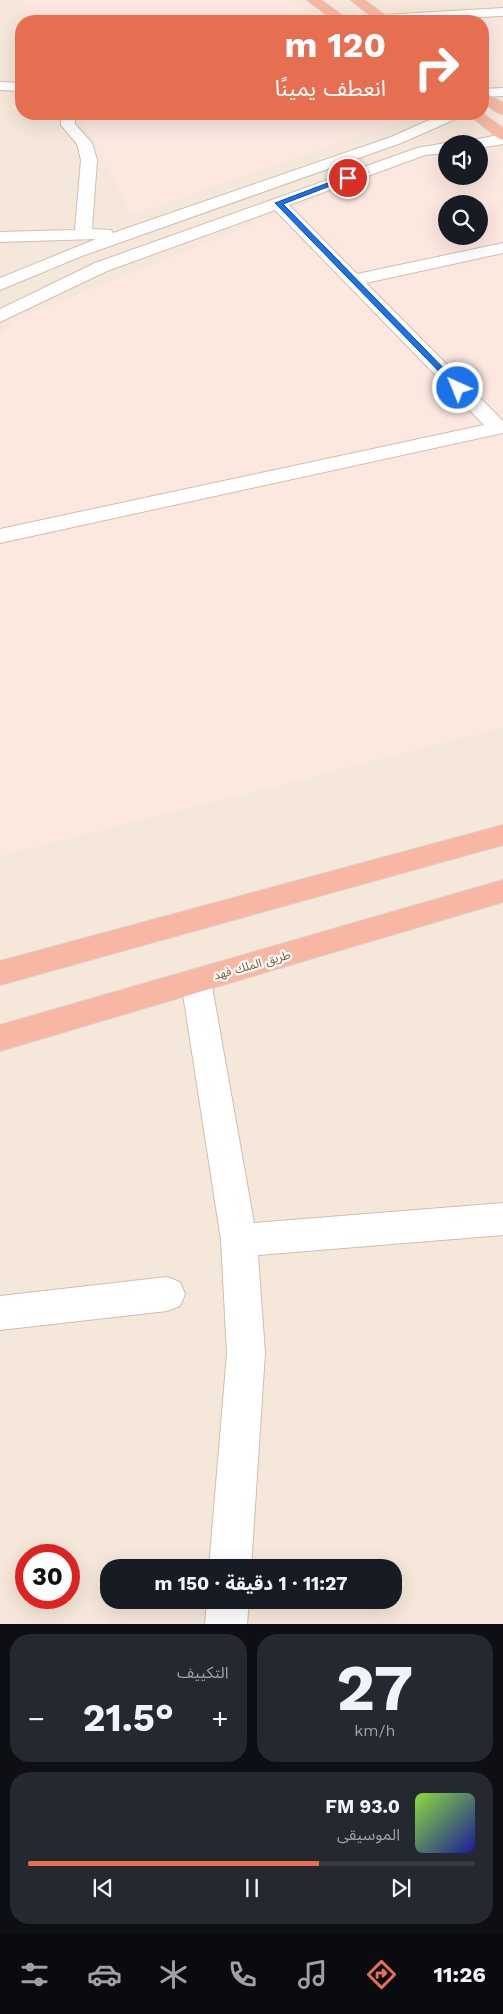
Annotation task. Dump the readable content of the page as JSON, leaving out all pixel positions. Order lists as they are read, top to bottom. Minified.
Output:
{"streets":{"highway":["طريق الملك فهد"]},"page":{"turn":["120 m","انعطف يمينًا"],"limit":"30","trip":"11:27 · 1 دقيقة · 150 m","tile":[["27","km/h"],"التكييف"],"heat":["−","21.5°","+"],"song":["93.0 FM","الموسيقى"],"tabs":"11:26"}}
